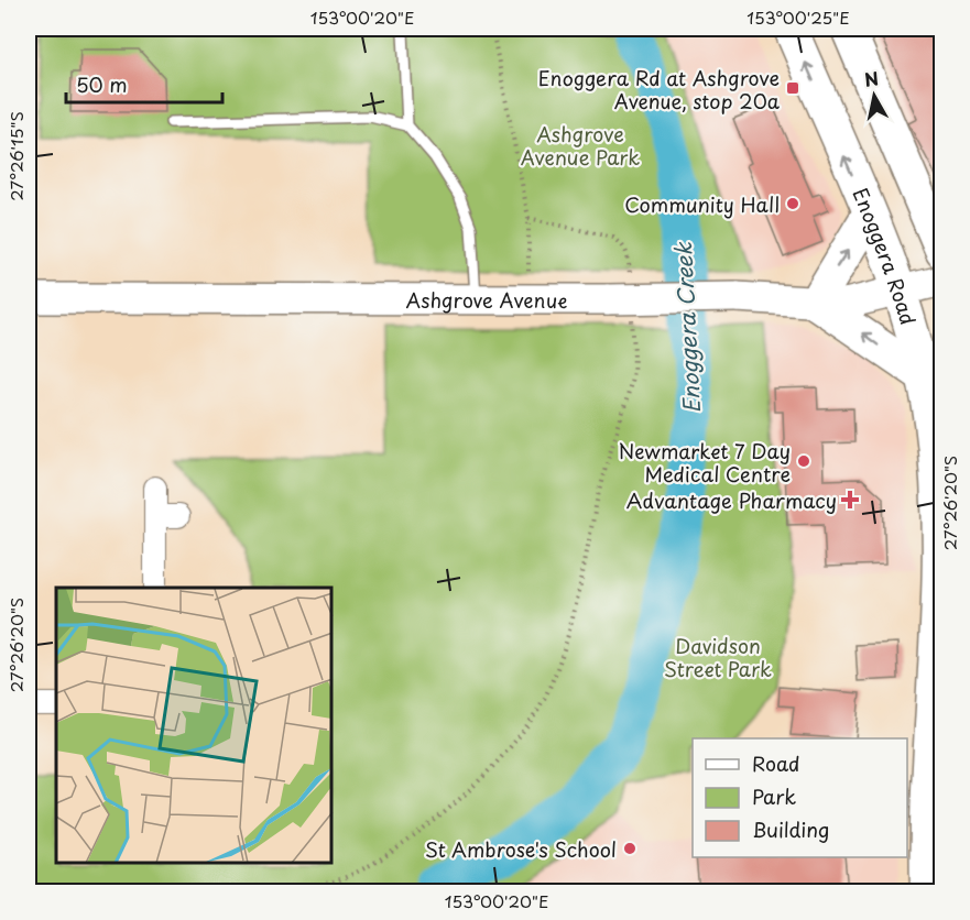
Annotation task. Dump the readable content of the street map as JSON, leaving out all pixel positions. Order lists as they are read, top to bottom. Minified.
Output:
{"streets":{"main road":["Enoggera Road","Ashgrove Avenue"]},"crossings":[["Enoggera Road","Ashgrove Avenue"]],"water":["Enoggera Creek"],"parks":["Ashgrove Avenue Park","Davidson Street Park"],"places":{"transit":["Enoggera Rd at Ashgrove Avenue, stop 20a"],"other":["Community Hall","Newmarket 7 Day Medical Centre","St Ambrose's School"],"health":["Advantage Pharmacy"]},"legend":["Road","Park","Building"],"scale_bar":"50 m","north":"top","coordinates":["153°00'20\"E","153°00'25\"E","27°26'15\"S","27°26'20\"S"]}
